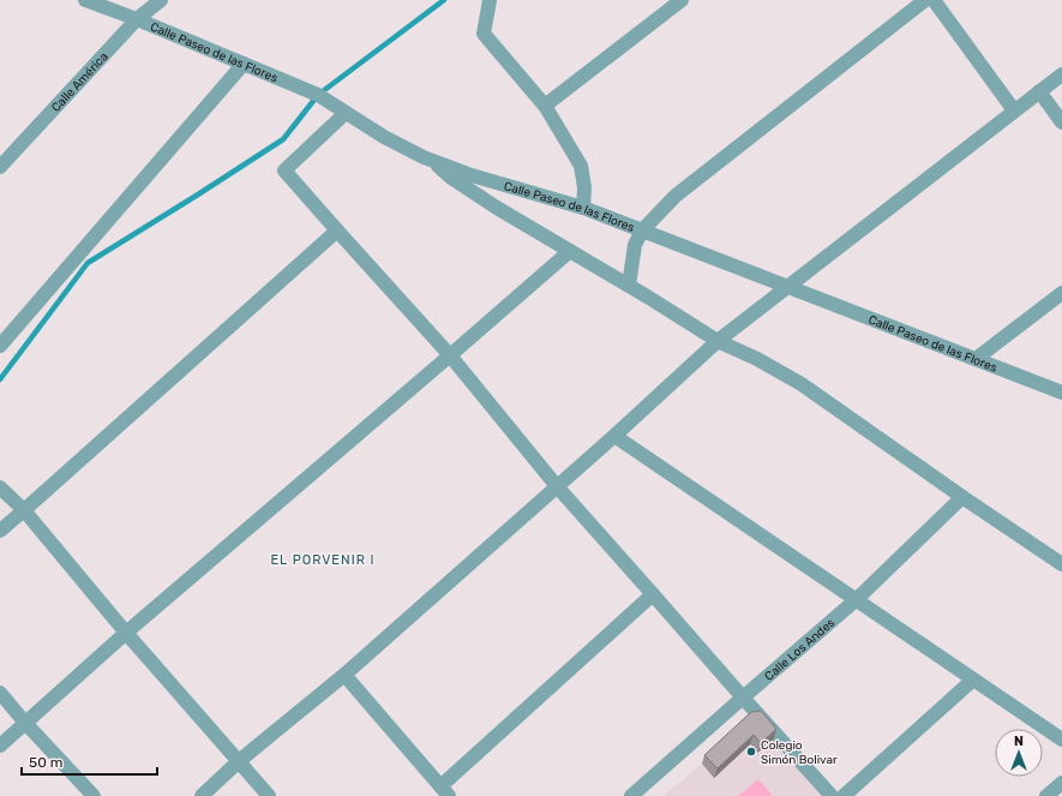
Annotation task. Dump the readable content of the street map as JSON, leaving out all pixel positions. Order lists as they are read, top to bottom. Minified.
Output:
{"streets":{"street":["Calle Paseo de las Flores","Calle América","Calle Los Andes"]},"crossings":[["Calle Paseo de las Flores","Calle América"]],"districts":["EL PORVENIR I"],"places":["Colegio Simón Bolivar"],"scale_bar":"50 m","north":"top"}
